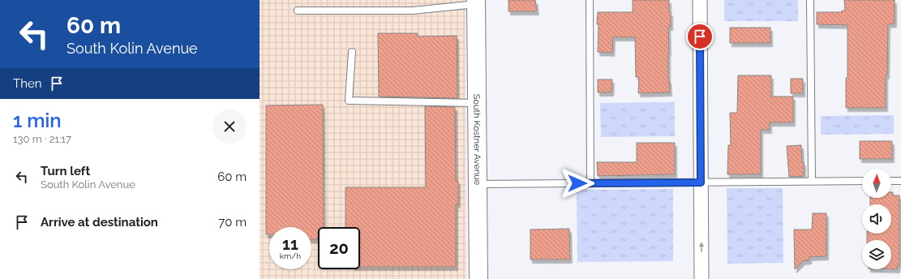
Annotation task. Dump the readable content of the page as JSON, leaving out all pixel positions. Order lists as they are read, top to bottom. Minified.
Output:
{"streets":{"street":["South Kostner Avenue"]},"north":"top","page":{"turn":["60 m","South Kolin Avenue"],"then":"Then","heading":["1 min","130 m · 21:17"],"list":[{"name":"Turn left","note":"South Kolin Avenue","value":"60 m"},{"name":"Arrive at destination","value":"70 m"}],"speed":"11 km/h","limit":"20"}}
